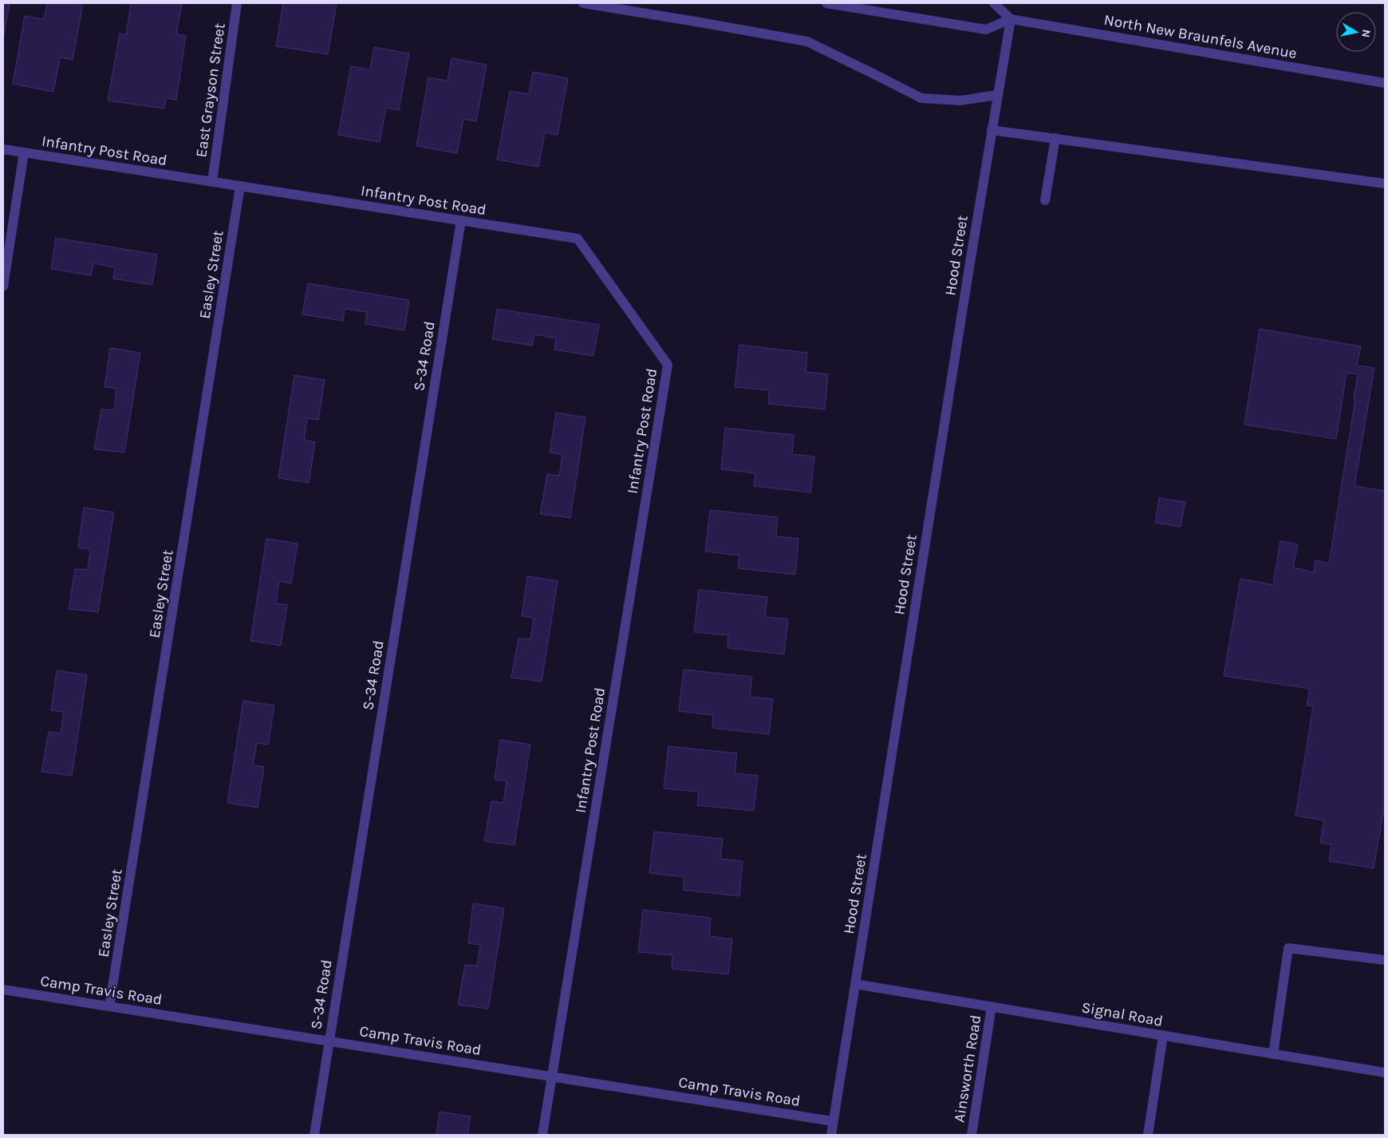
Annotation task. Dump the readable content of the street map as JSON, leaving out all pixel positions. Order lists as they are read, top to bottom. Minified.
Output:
{"streets":{"street":["North New Braunfels Avenue","East Grayson Street","Infantry Post Road","Hood Street","Easley Street","S-34 Road","Camp Travis Road","Signal Road","Ainsworth Road"]},"crossings":[["North New Braunfels Avenue","Hood Street"],["East Grayson Street","Infantry Post Road"],["Infantry Post Road","Easley Street"],["Infantry Post Road","S-34 Road"],["Infantry Post Road","Camp Travis Road"],["Hood Street","Camp Travis Road"],["Hood Street","Signal Road"],["Easley Street","Camp Travis Road"],["S-34 Road","Camp Travis Road"],["Signal Road","Ainsworth Road"]],"north":"right"}
